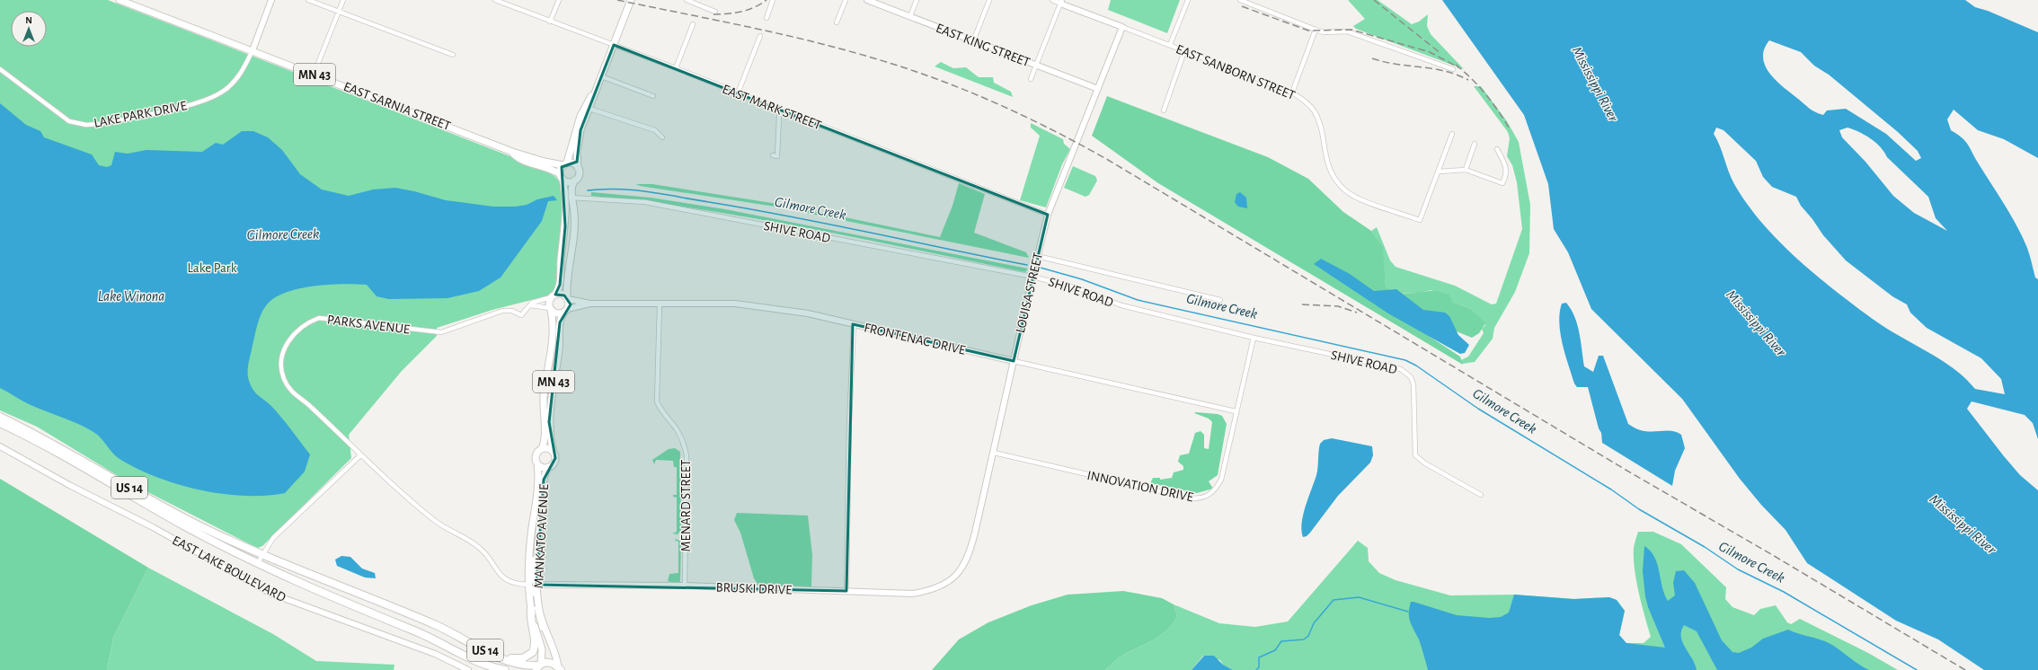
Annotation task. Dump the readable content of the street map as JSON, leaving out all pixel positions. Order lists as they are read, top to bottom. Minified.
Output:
{"streets":{"highway":["US 14"],"main road":["MN 43","EAST SARNIA STREET","MANKATO AVENUE"],"street":["EAST KING STREET","EAST SANBORN STREET","EAST MARK STREET","LAKE PARK DRIVE","SHIVE ROAD","LOUISA STREET","PARKS AVENUE","FRONTENAC DRIVE","INNOVATION DRIVE","MENARD STREET","EAST LAKE BOULEVARD","BRUSKI DRIVE"]},"crossings":[["EAST KING STREET","LOUISA STREET"],["EAST SANBORN STREET","LOUISA STREET"],["MN 43","EAST SARNIA STREET"],["MN 43","SHIVE ROAD"],["MN 43","PARKS AVENUE"],["MN 43","FRONTENAC DRIVE"],["MN 43","MANKATO AVENUE"],["EAST SARNIA STREET","LAKE PARK DRIVE"],["EAST SARNIA STREET","MANKATO AVENUE"],["EAST MARK STREET","LOUISA STREET"],["SHIVE ROAD","LOUISA STREET"],["SHIVE ROAD","INNOVATION DRIVE"],["LOUISA STREET","FRONTENAC DRIVE"],["LOUISA STREET","INNOVATION DRIVE"],["LOUISA STREET","BRUSKI DRIVE"],["PARKS AVENUE","FRONTENAC DRIVE"],["PARKS AVENUE","MANKATO AVENUE"],["FRONTENAC DRIVE","INNOVATION DRIVE"],["FRONTENAC DRIVE","MENARD STREET"],["FRONTENAC DRIVE","MANKATO AVENUE"],["US 14","MANKATO AVENUE"],["MENARD STREET","BRUSKI DRIVE"],["MANKATO AVENUE","BRUSKI DRIVE"]],"water":["Mississippi River","Gilmore Creek","Lake Winona"],"parks":["Lake Park"],"north":"top"}
